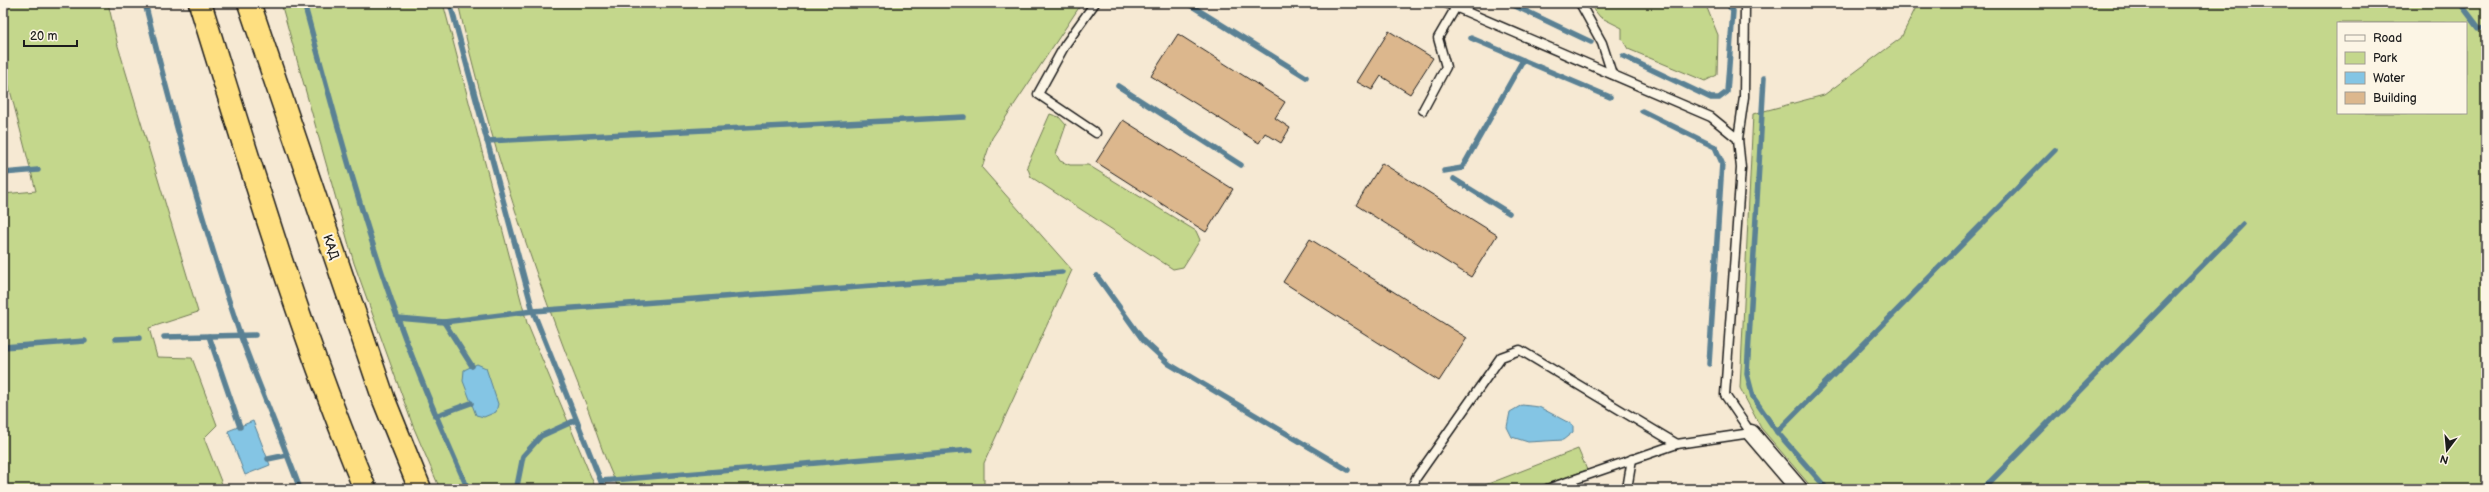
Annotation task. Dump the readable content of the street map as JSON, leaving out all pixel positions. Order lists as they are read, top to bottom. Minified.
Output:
{"streets":{"highway":["КАД"]},"legend":["Road","Park","Water","Building"],"scale_bar":"20 m","north":"bottom"}
